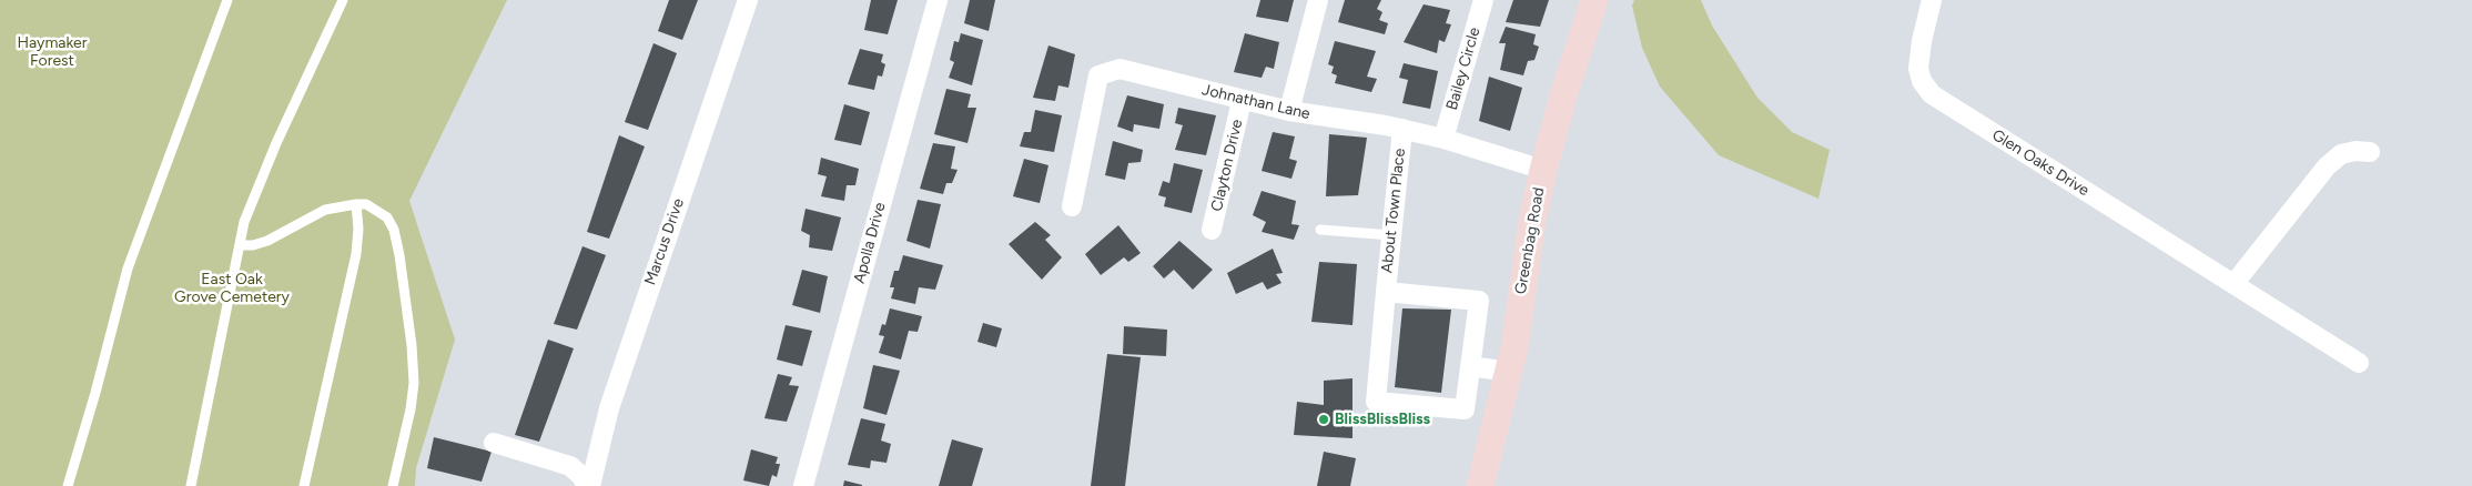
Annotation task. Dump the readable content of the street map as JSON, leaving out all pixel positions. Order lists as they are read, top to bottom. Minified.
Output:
{"streets":{"main road":["Greenbag Road"],"street":["Bailey Circle","Johnathan Lane","Glen Oaks Drive","Clayton Drive","About Town Place","Marcus Drive","Apolla Drive"]},"crossings":[["Bailey Circle","Johnathan Lane"],["Johnathan Lane","Clayton Drive"],["Johnathan Lane","About Town Place"],["Johnathan Lane","Greenbag Road"]],"parks":["Haymaker Forest","East Oak Grove Cemetery"],"places":["BlissBlissBliss"]}
